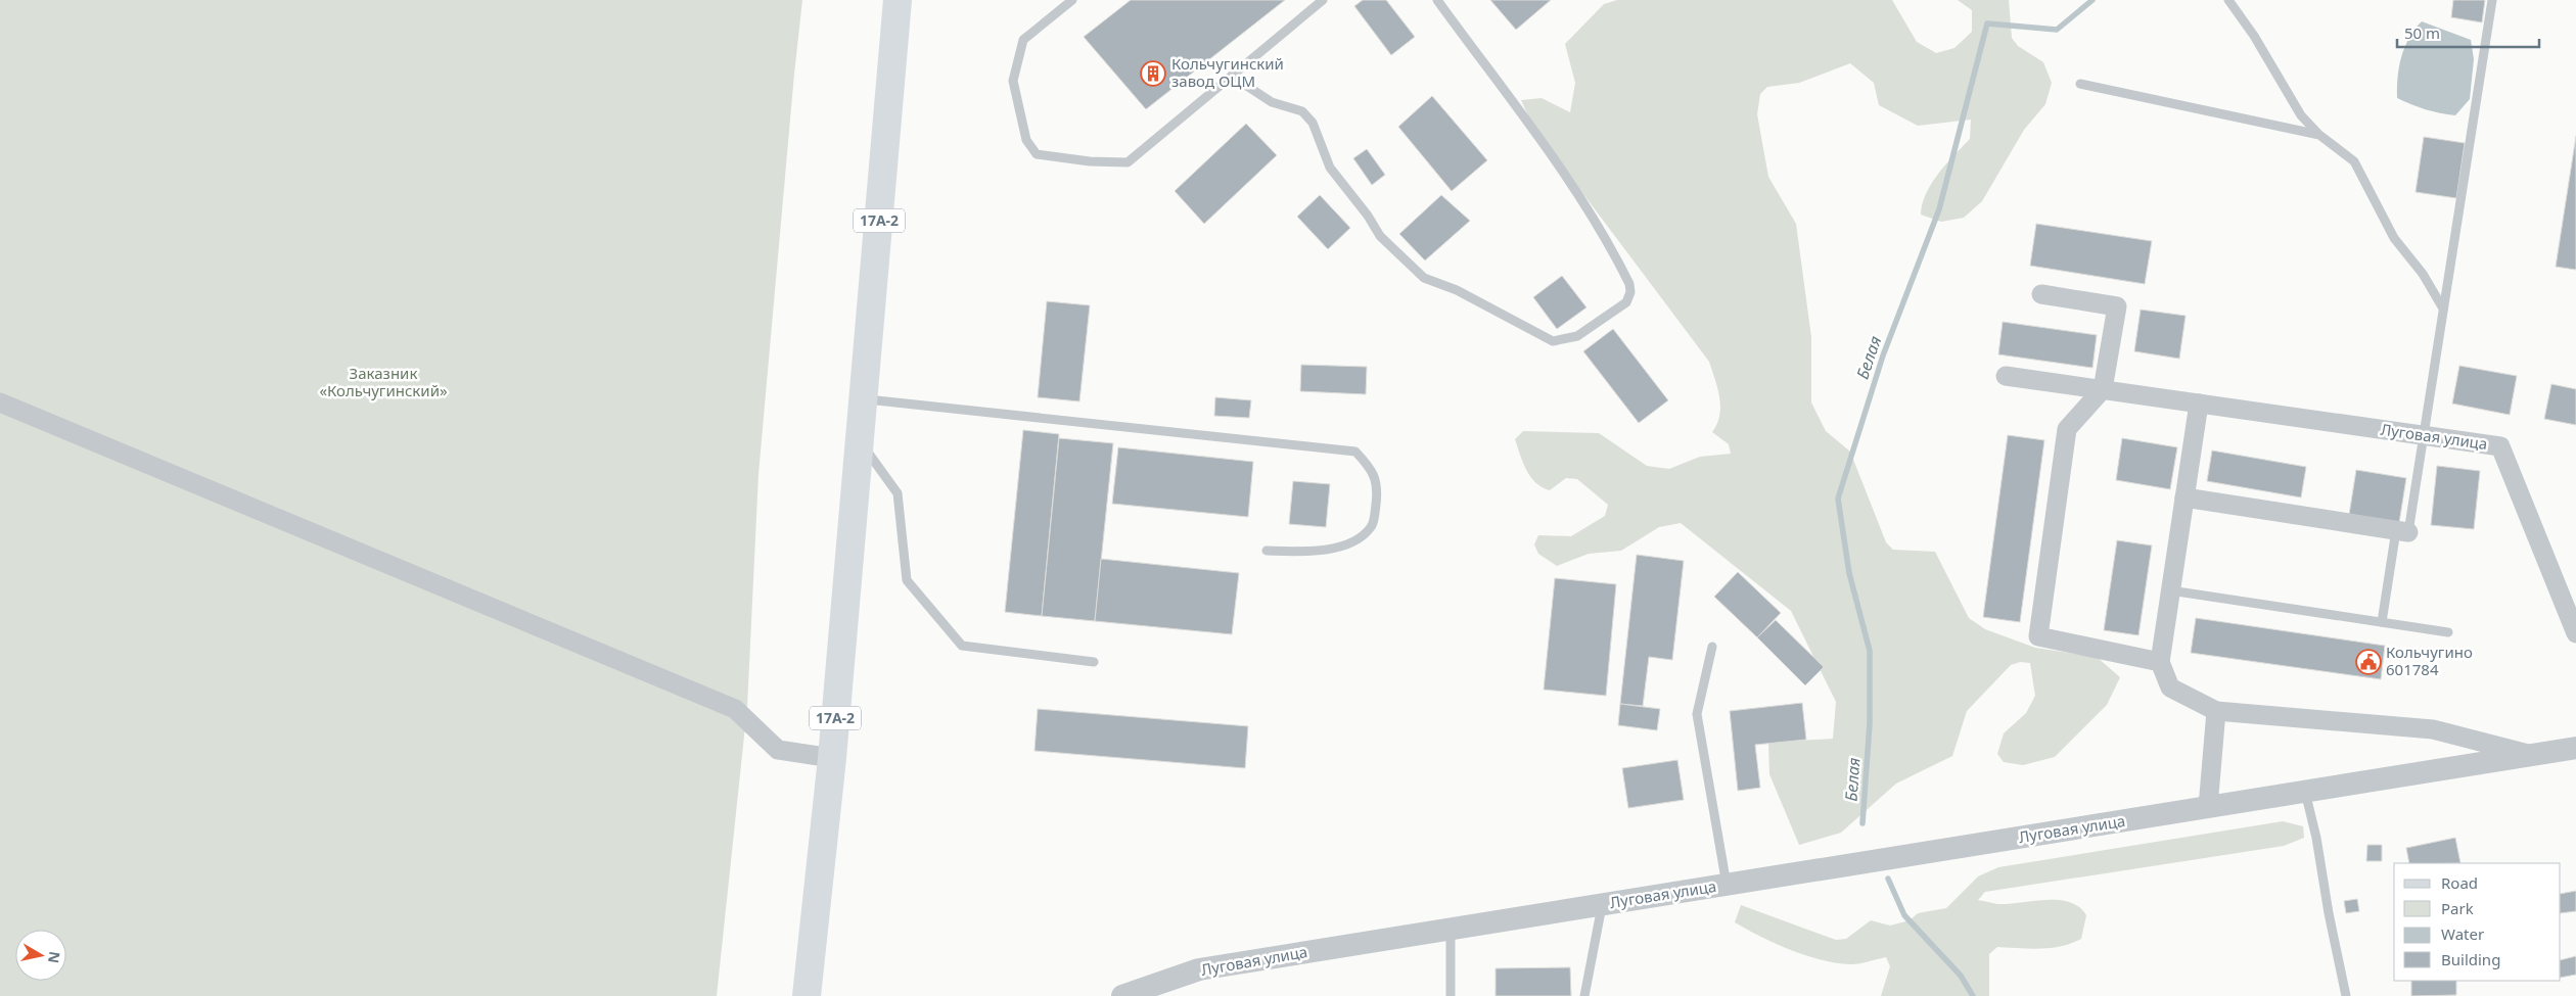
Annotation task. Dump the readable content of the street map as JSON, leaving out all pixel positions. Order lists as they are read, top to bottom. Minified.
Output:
{"streets":{"main road":["17А-2"],"street":["Луговая улица"]},"water":["Белая"],"parks":["Заказник «Кольчугинский»"],"places":{"building":["Кольчугинский завод ОЦМ"],"public building":["Кольчугино 601784"]},"legend":["Road","Park","Water","Building"],"scale_bar":"50 m","north":"right"}
